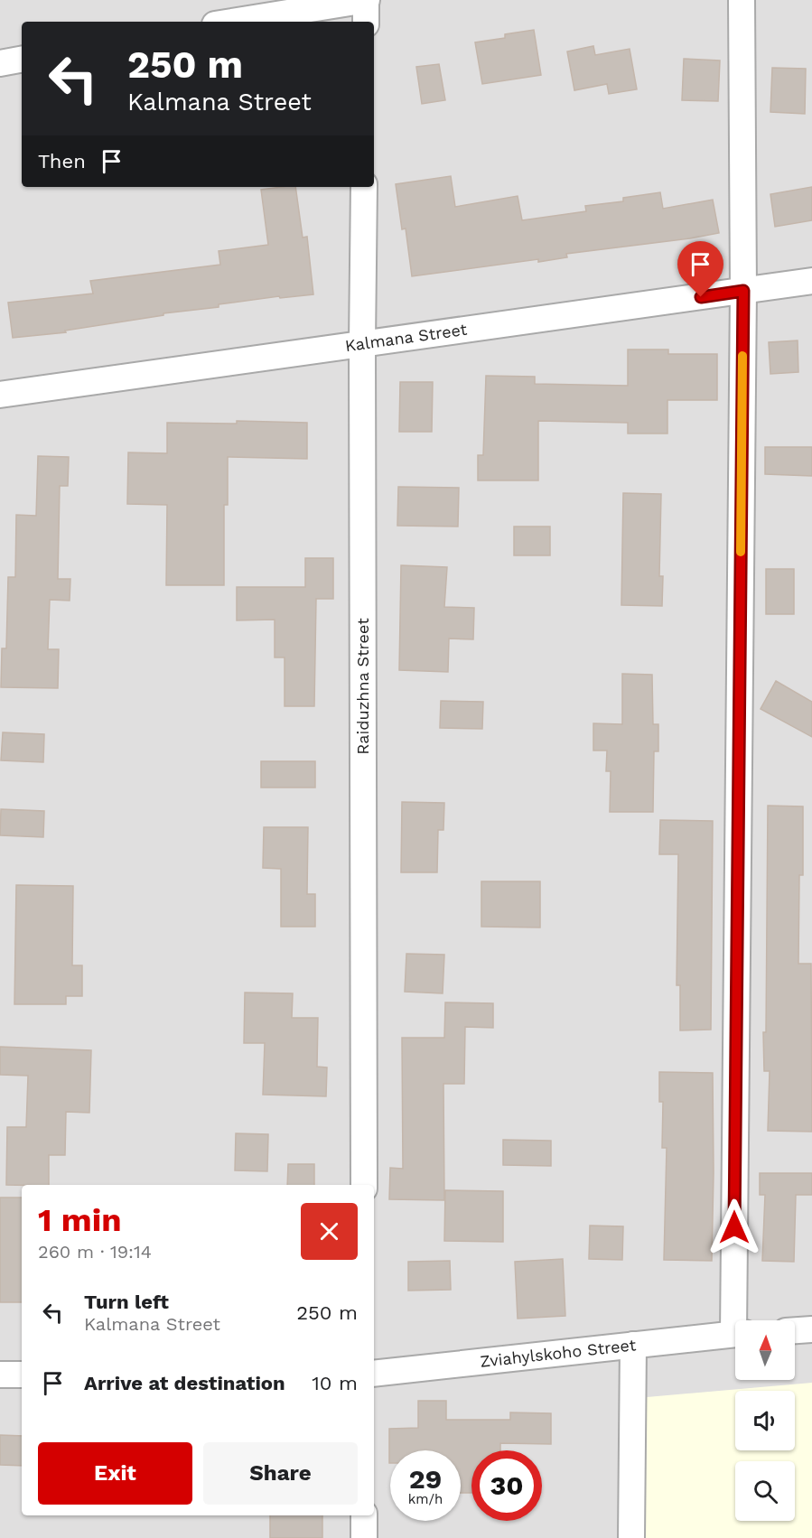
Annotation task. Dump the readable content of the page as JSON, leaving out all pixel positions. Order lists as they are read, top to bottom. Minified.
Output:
{"streets":{"street":["Kalmana Street","Raiduzhna Street","Zviahylskoho Street"]},"crossings":[["Kalmana Street","Raiduzhna Street"]],"north":"top","page":{"turn":["250 m","Kalmana Street"],"then":"Then","heading":["1 min","260 m · 19:14"],"list":[{"name":"Turn left","note":"Kalmana Street","value":"250 m"},{"name":"Arrive at destination","value":"10 m"}],"buttons":["Exit","Share"],"speed":"29 km/h","limit":"30"}}
